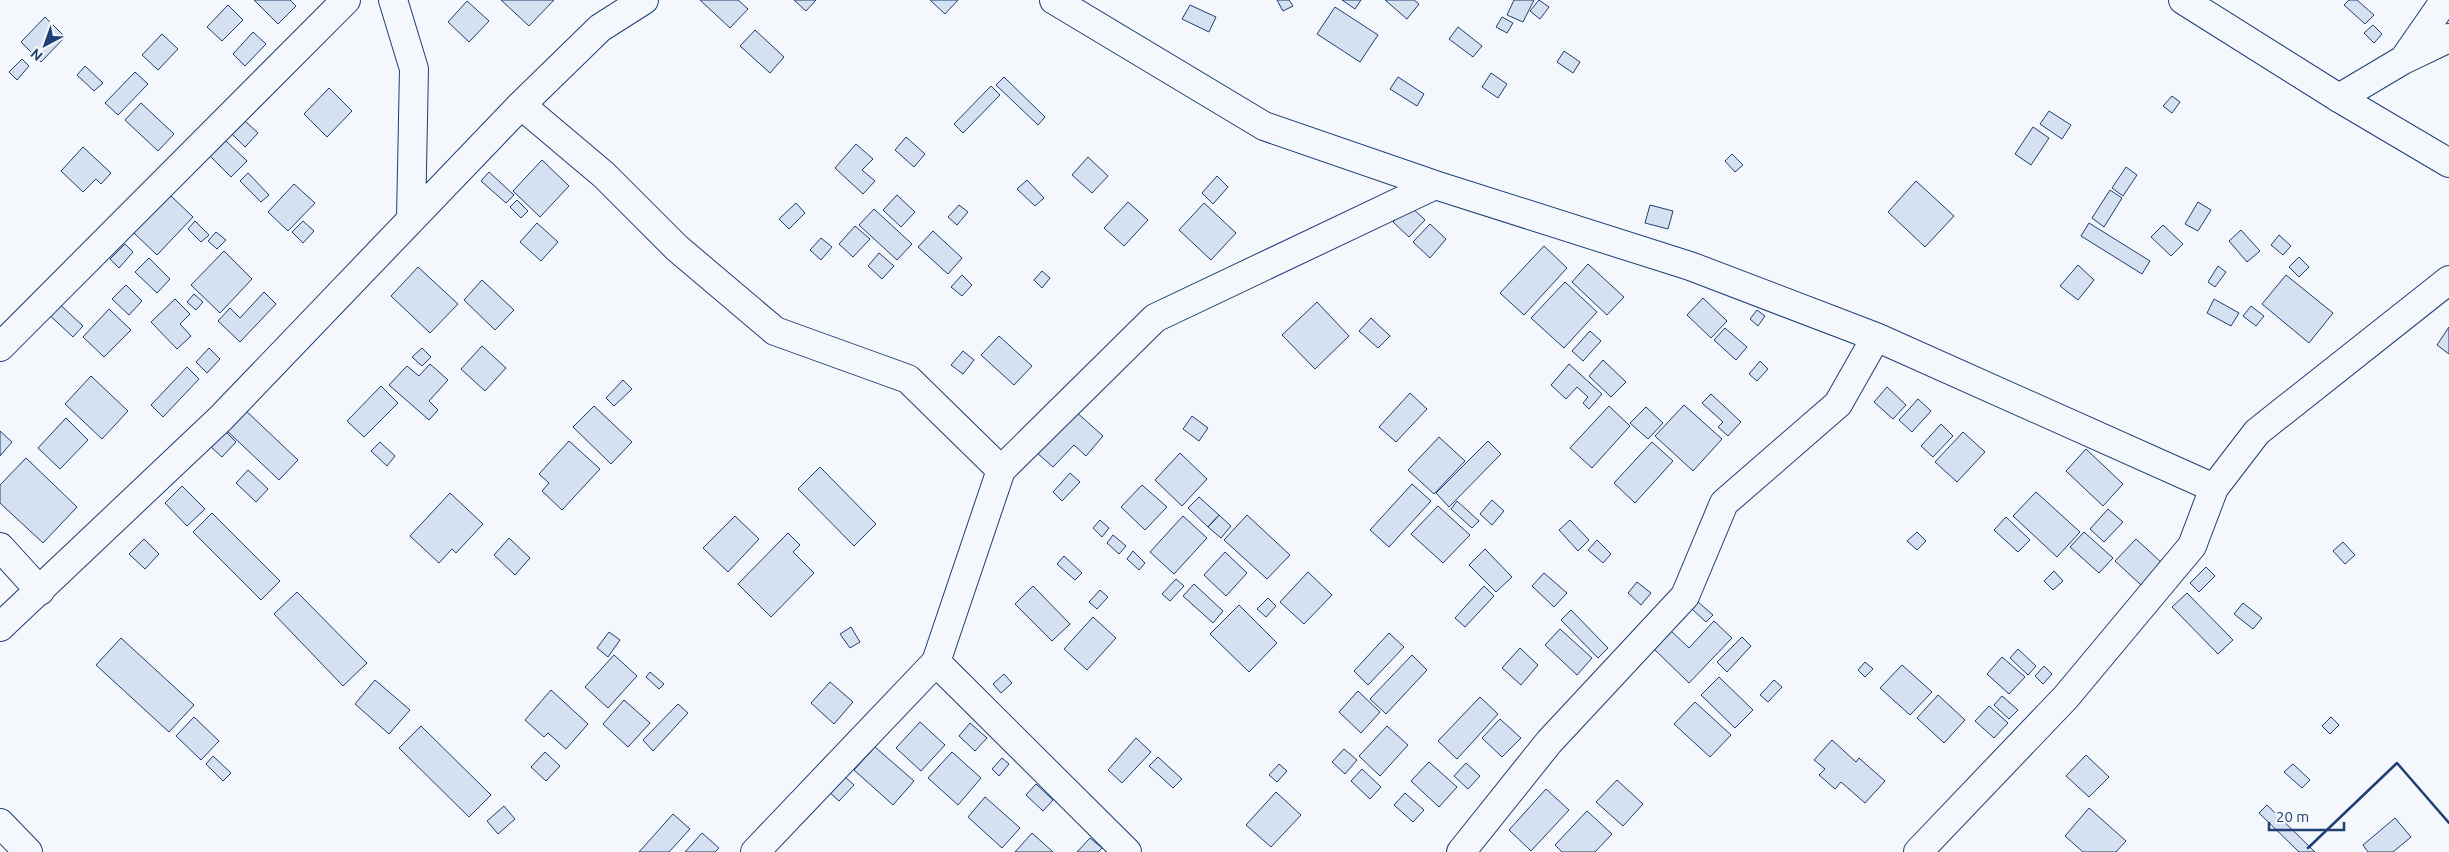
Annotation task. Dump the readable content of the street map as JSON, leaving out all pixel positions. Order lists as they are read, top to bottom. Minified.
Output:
{"scale_bar":"20 m","north":"bottom left"}
